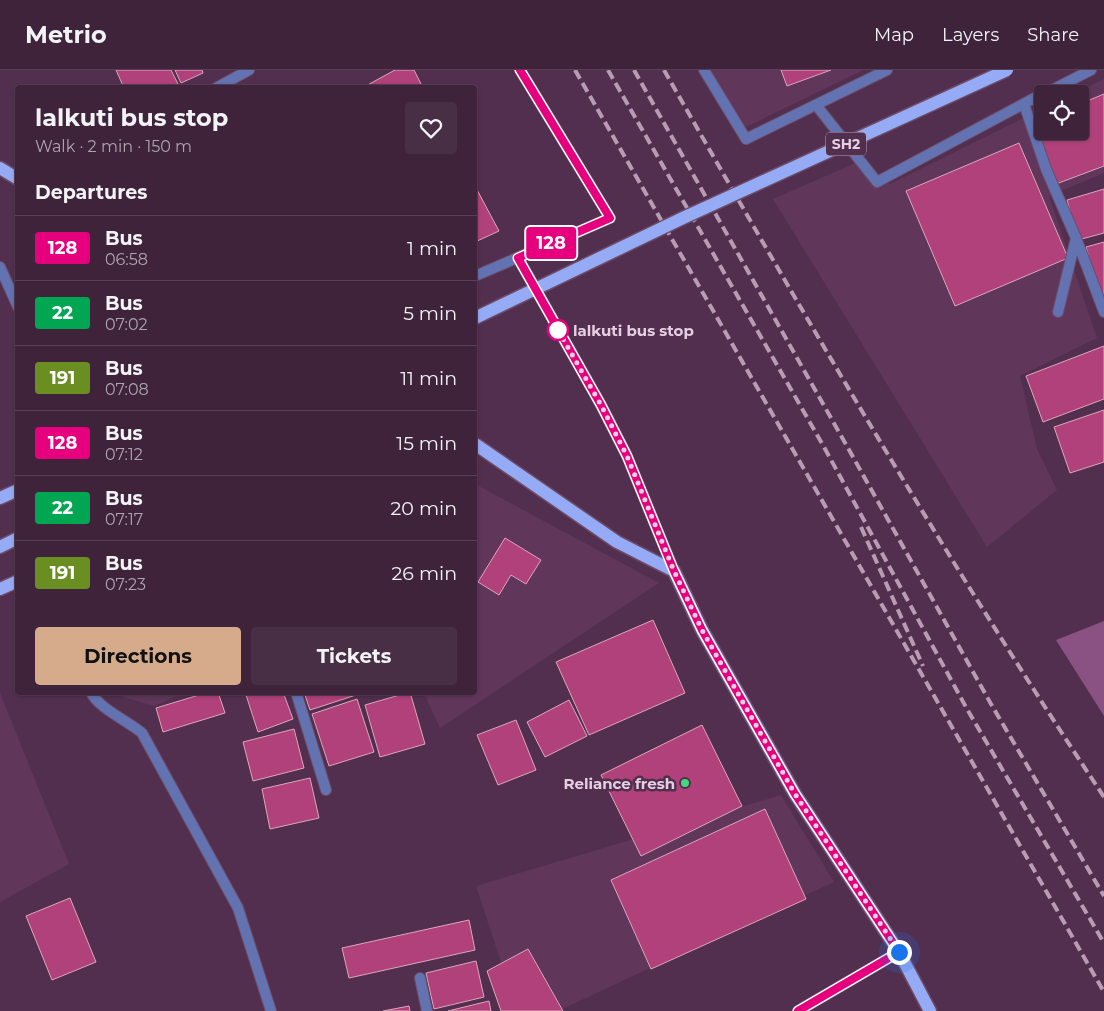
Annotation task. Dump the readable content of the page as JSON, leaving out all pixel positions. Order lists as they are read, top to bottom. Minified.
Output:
{"streets":{"main road":["SH2"]},"places":["lalkuti bus stop","Reliance fresh"],"lines":["bus line 128"],"page":{"header":"Metrio","nav":["Map","Layers","Share"],"on_map":"128","heading":[["lalkuti bus stop","Walk · 2 min · 150 m"],"Departures"],"list":[{"mark":"128","name":"Bus","note":"06:58","value":"1 min"},{"mark":"22","name":"Bus","note":"07:02","value":"5 min"},{"mark":"191","name":"Bus","note":"07:08","value":"11 min"},{"mark":"128","name":"Bus","note":"07:12","value":"15 min"},{"mark":"22","name":"Bus","note":"07:17","value":"20 min"},{"mark":"191","name":"Bus","note":"07:23","value":"26 min"}],"buttons":["Directions","Tickets"]}}
